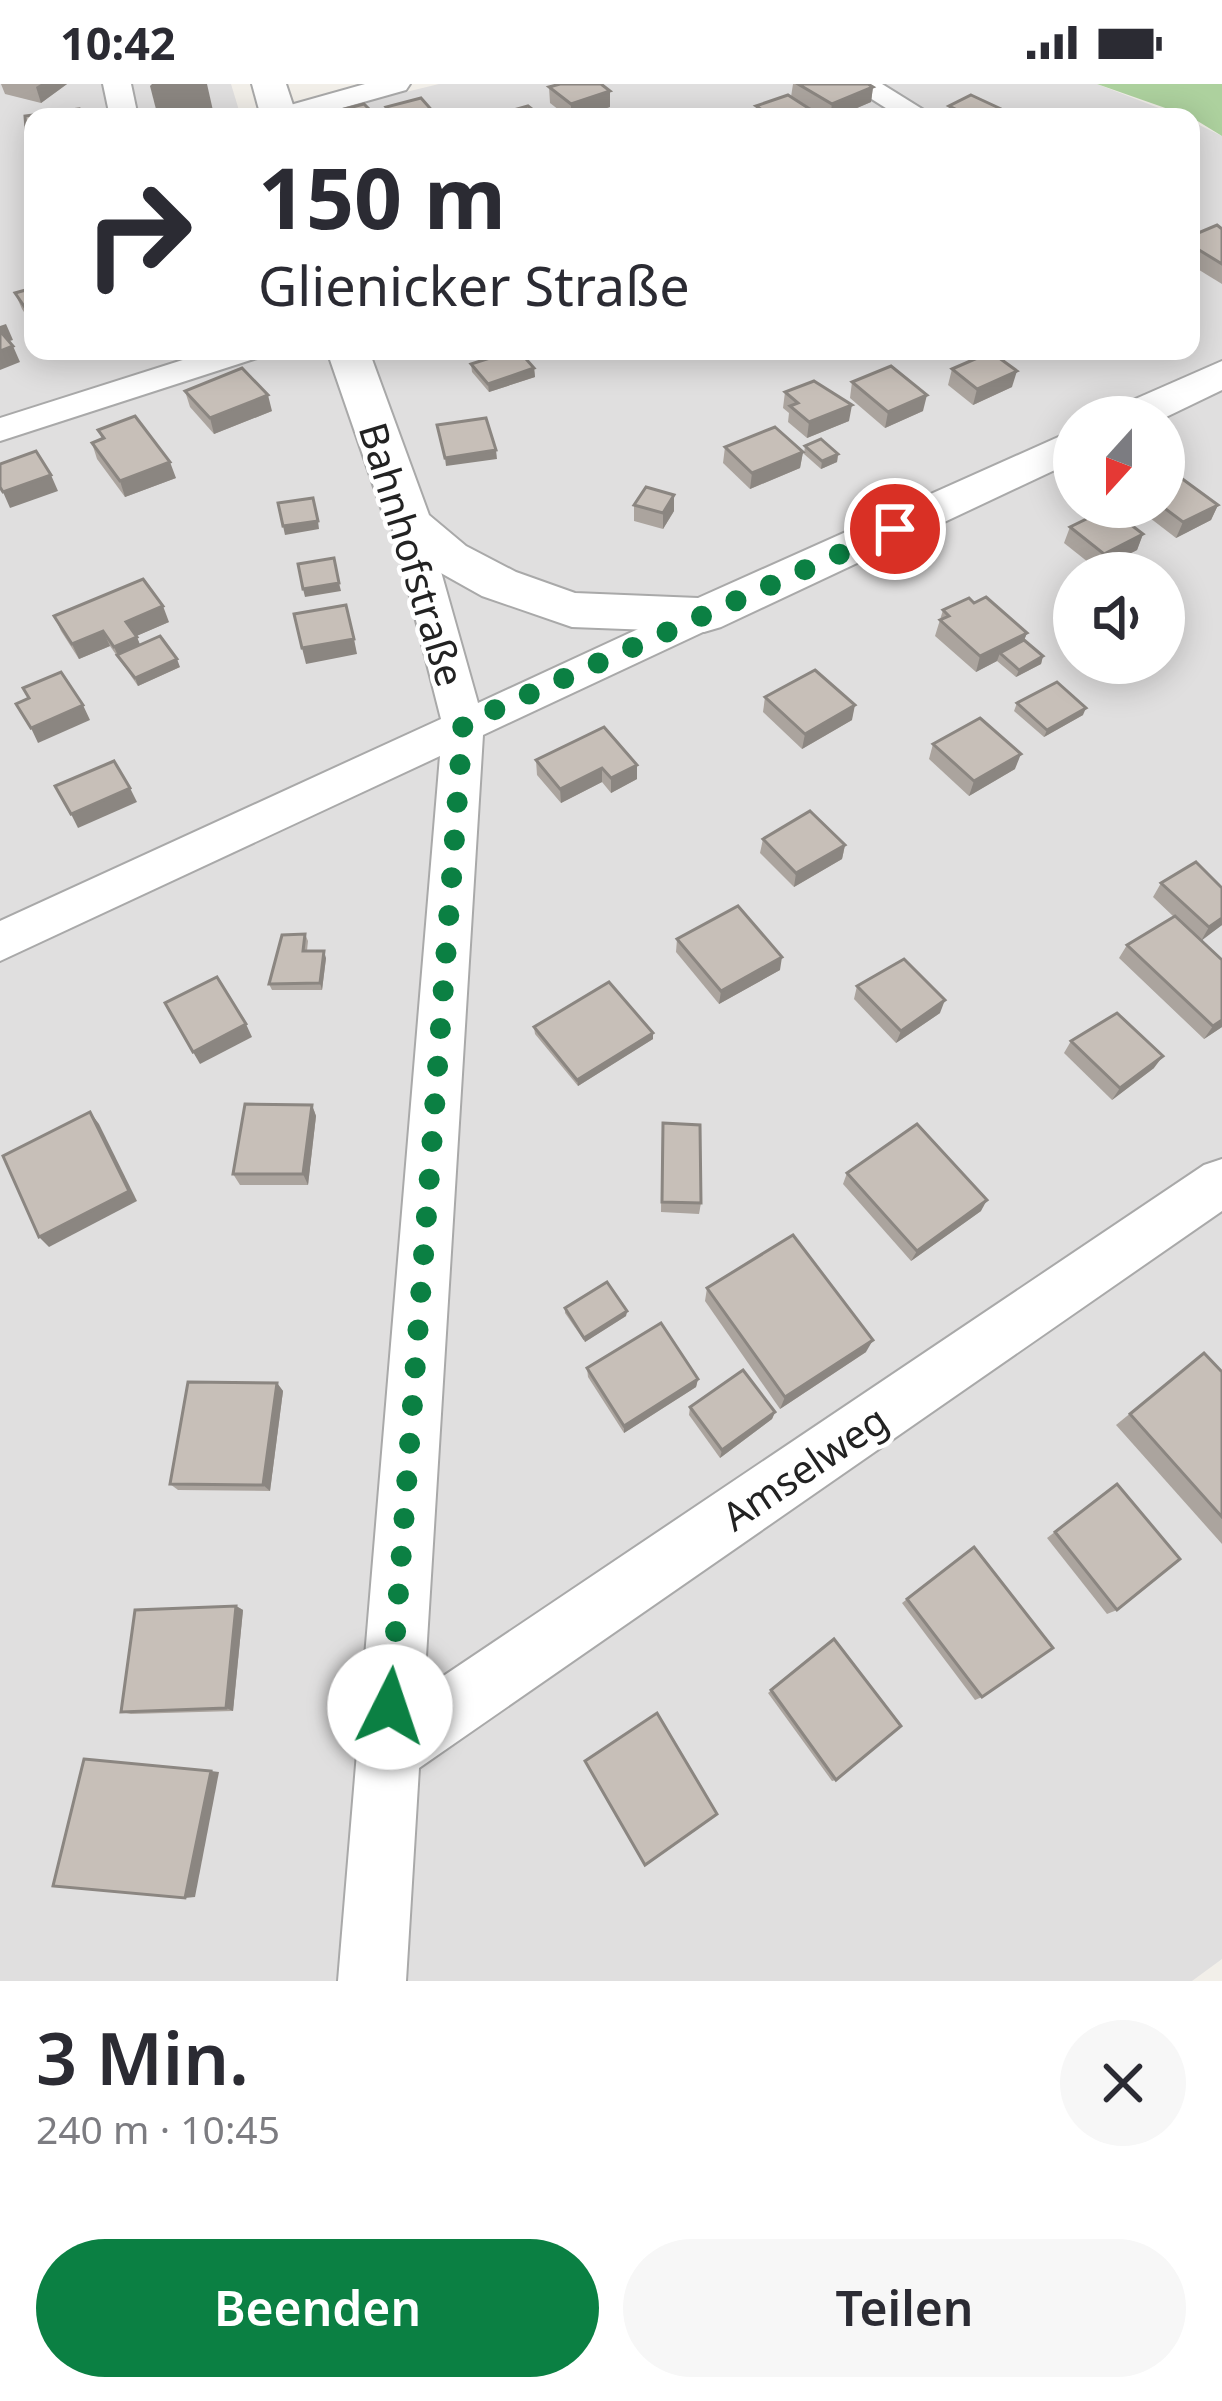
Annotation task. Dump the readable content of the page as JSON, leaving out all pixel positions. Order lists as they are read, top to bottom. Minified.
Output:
{"streets":{"street":["Bahnhofstraße","Amselweg"]},"crossings":[["Bahnhofstraße","Amselweg"]],"north":"bottom","page":{"status":"10:42","turn":["150 m","Glienicker Straße"],"heading":["3 Min.","240 m · 10:45"],"buttons":["Beenden","Teilen"]}}
